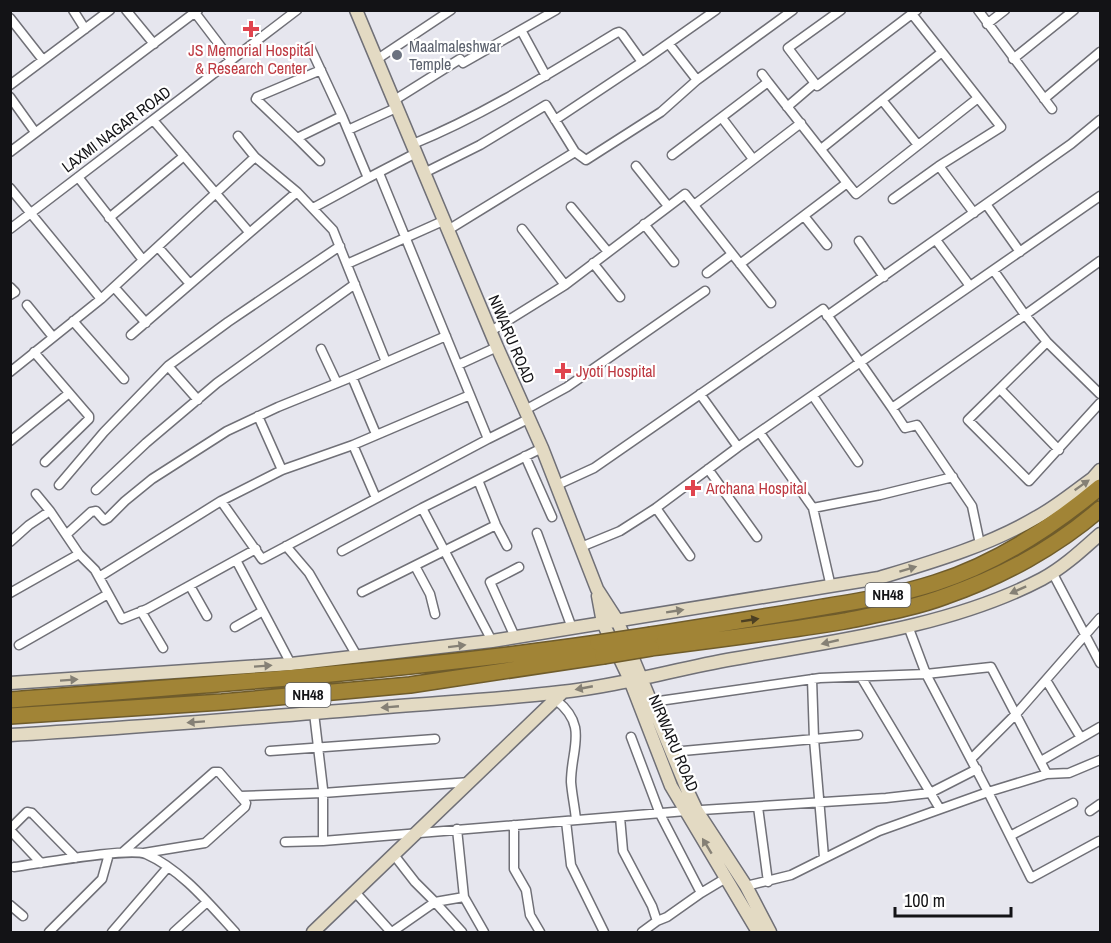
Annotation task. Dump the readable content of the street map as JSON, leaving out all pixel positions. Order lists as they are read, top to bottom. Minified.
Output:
{"streets":{"highway":["NH48"],"street":["LAXMI NAGAR ROAD","NIWARU ROAD","NIRWARU ROAD"]},"crossings":[["NIWARU ROAD","NIRWARU ROAD"]],"places":{"health":["JS Memorial Hospital & Research Center","Jyoti Hospital","Archana Hospital"],"other":["Maalmaleshwar Temple"]},"scale_bar":"100 m"}
